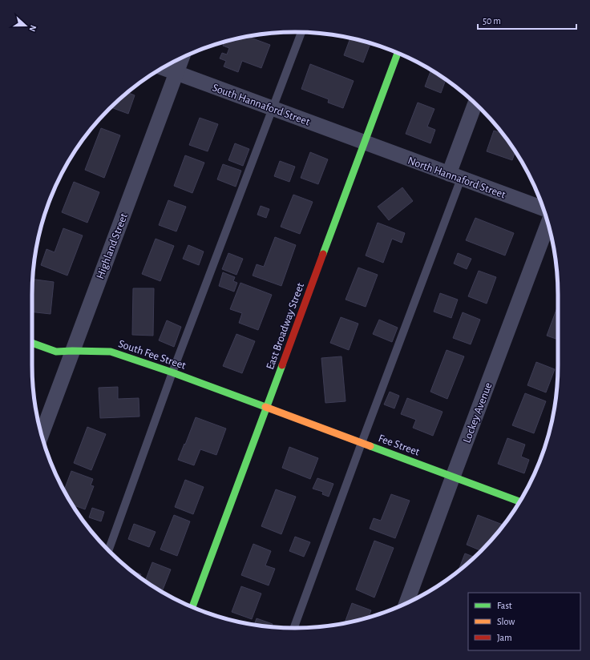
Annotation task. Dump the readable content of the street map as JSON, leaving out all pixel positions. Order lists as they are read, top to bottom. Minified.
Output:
{"streets":{"street":["South Hannaford Street","North Hannaford Street","Highland Street","East Broadway Street","South Fee Street","Lockey Avenue","Fee Street"]},"crossings":[["South Hannaford Street","North Hannaford Street"],["South Hannaford Street","Highland Street"],["South Hannaford Street","East Broadway Street"],["North Hannaford Street","East Broadway Street"],["Highland Street","South Fee Street"],["East Broadway Street","South Fee Street"],["East Broadway Street","Fee Street"],["South Fee Street","Fee Street"],["Lockey Avenue","Fee Street"]],"legend":["Fast","Slow","Jam"],"scale_bar":"50 m","north":"right"}
